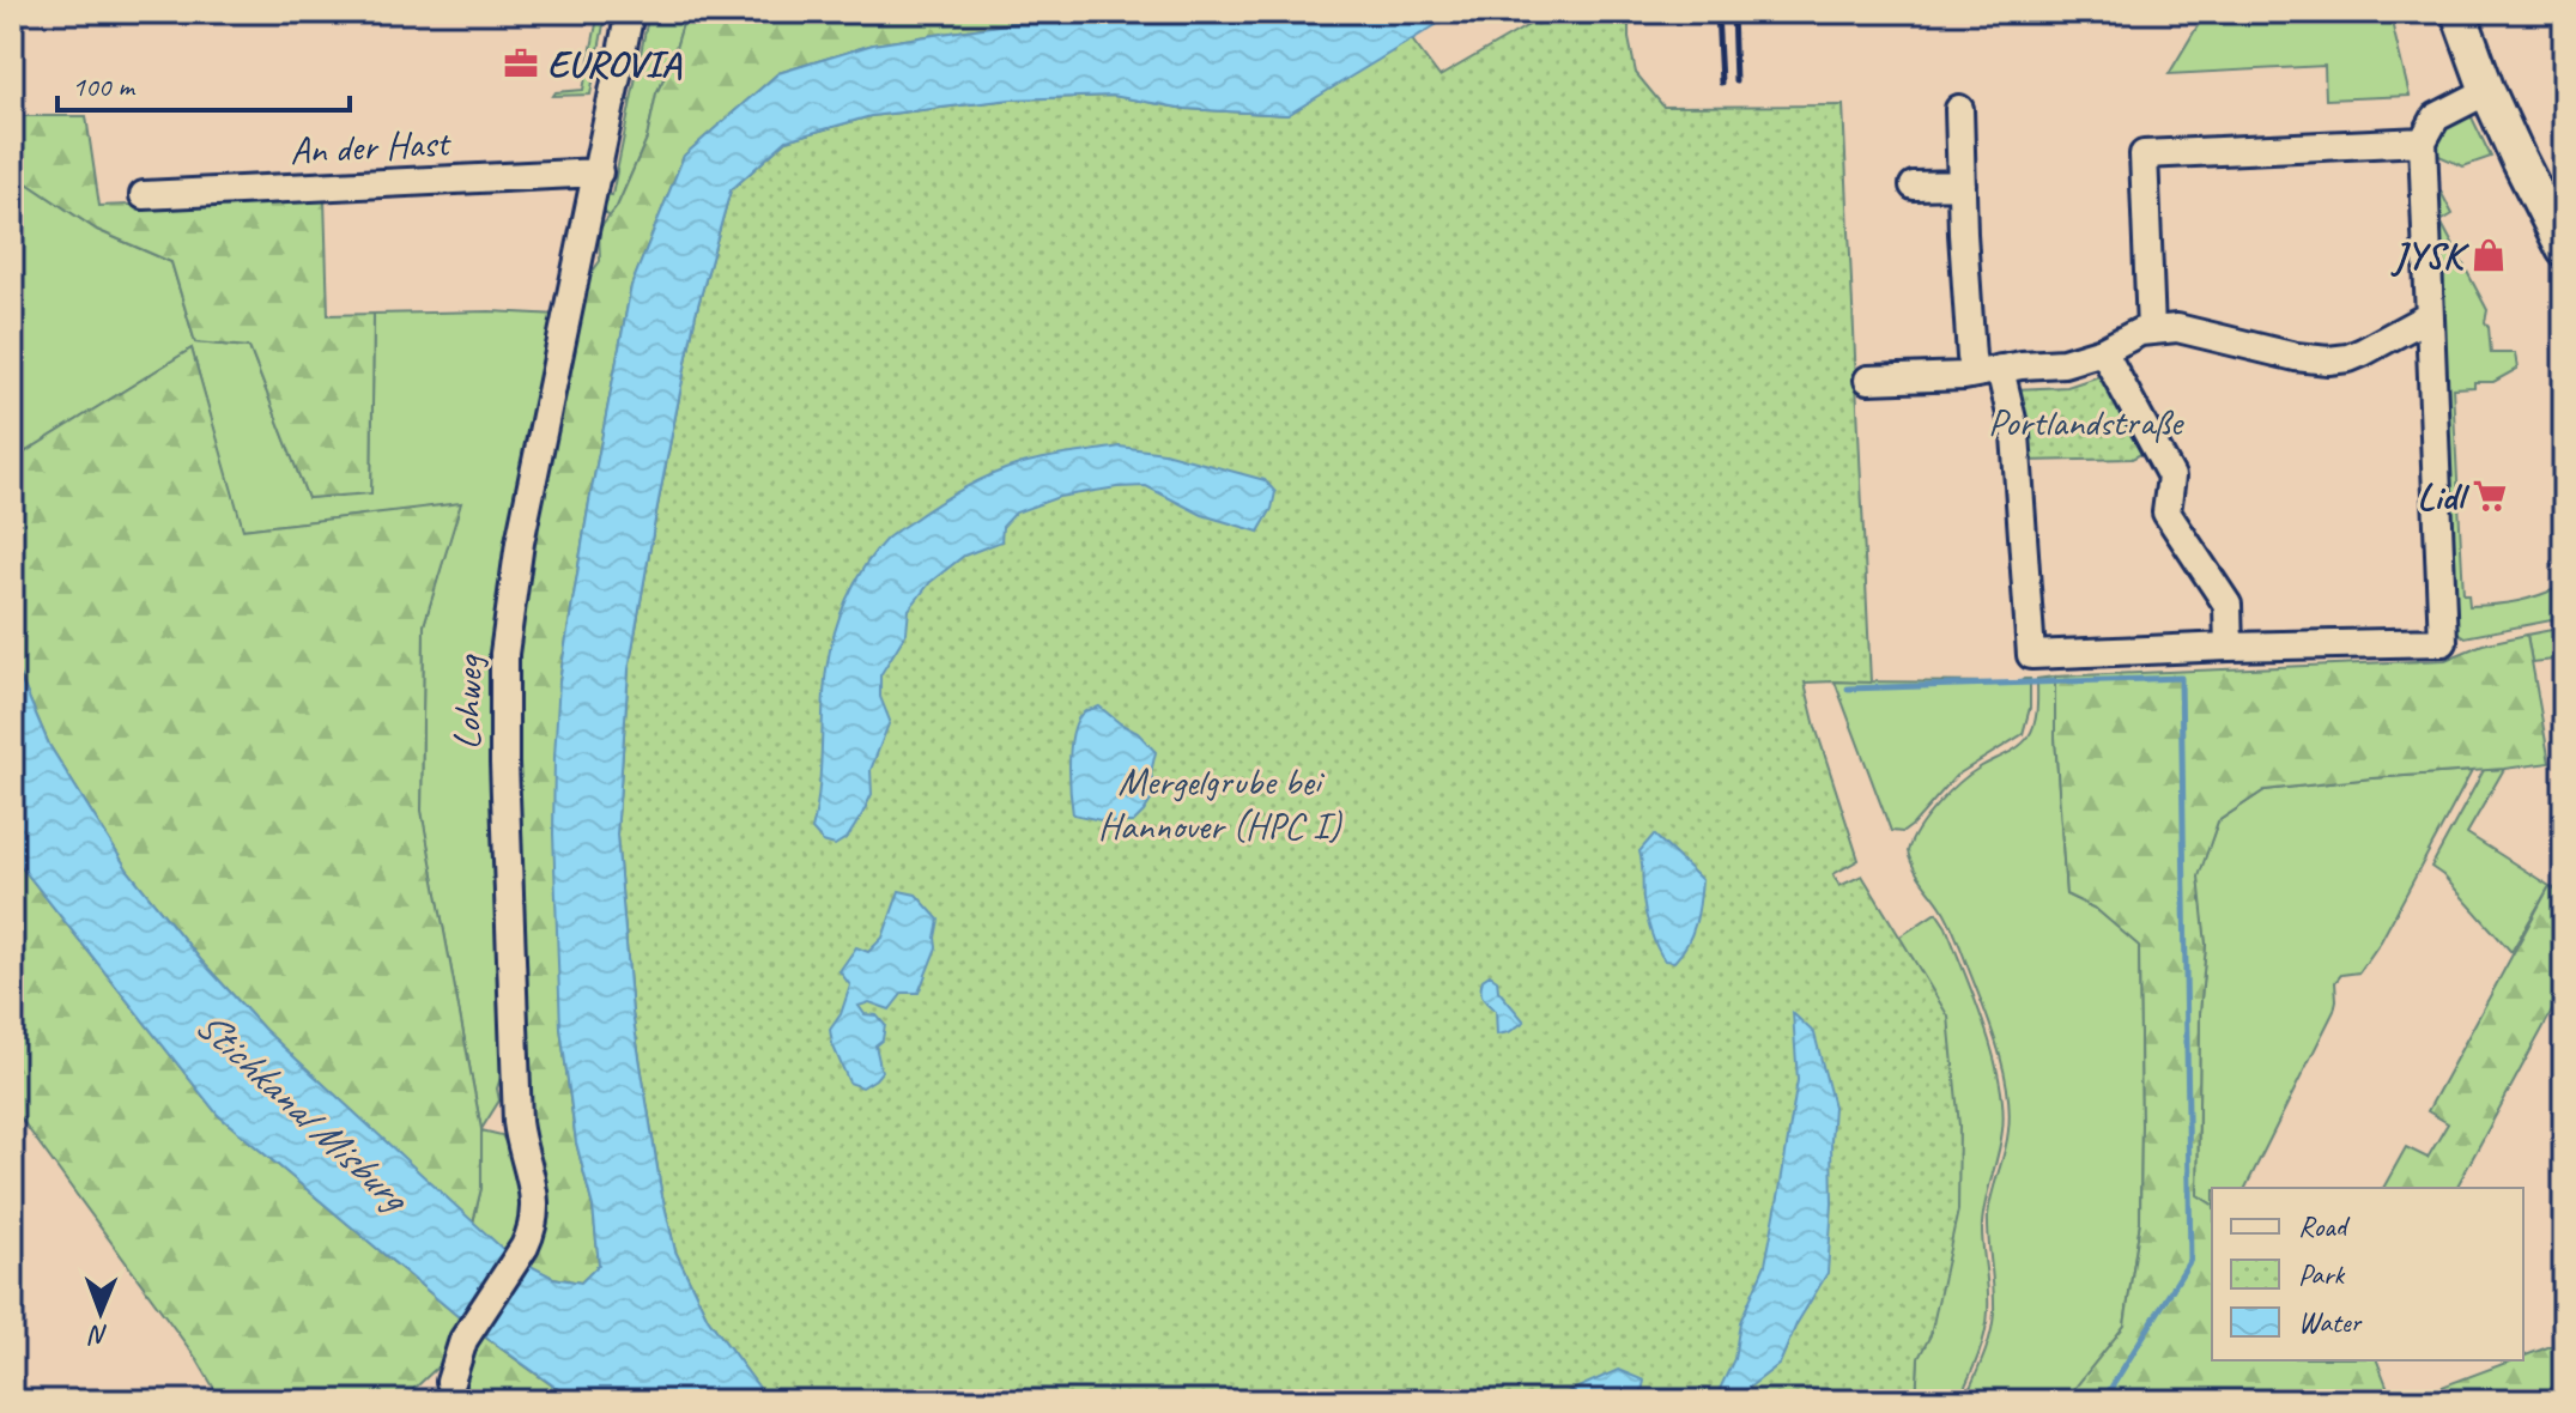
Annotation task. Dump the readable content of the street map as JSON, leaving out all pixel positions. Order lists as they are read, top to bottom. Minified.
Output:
{"streets":{"street":["An der Hast","Lohweg"]},"crossings":[["An der Hast","Lohweg"]],"water":["Stichkanal Misburg"],"parks":["Portlandstraße","Mergelgrube bei Hannover (HPC I)"],"places":{"office":["EUROVIA"],"shop":["JYSK"],"supermarket":["Lidl"]},"legend":["Road","Park","Water"],"scale_bar":"100 m","north":"bottom"}
